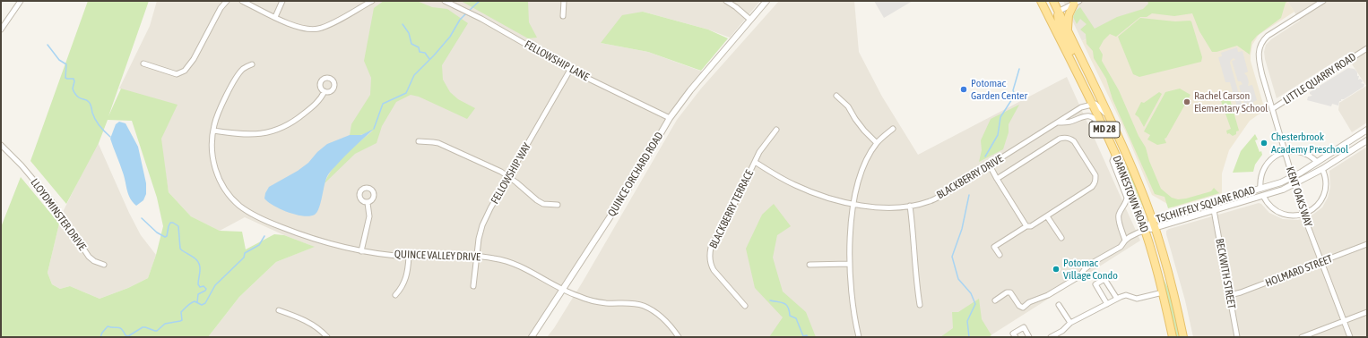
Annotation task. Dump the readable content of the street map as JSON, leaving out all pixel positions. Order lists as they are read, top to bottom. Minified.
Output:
{"streets":{"main road":["MD 28","DARNESTOWN ROAD"],"street":["FELLOWSHIP LANE","LITTLE QUARRY ROAD","FELLOWSHIP WAY","QUINCE ORCHARD ROAD","BLACKBERRY DRIVE","KENT OAKS WAY","TSCHIFFELY SQUARE ROAD","BLACKBERRY TERRACE","LLOYDMINSTER DRIVE","QUINCE VALLEY DRIVE","HOLMARD STREET","BECKWITH STREET"]},"crossings":[["FELLOWSHIP LANE","FELLOWSHIP WAY"],["FELLOWSHIP LANE","QUINCE ORCHARD ROAD"],["LITTLE QUARRY ROAD","KENT OAKS WAY"],["FELLOWSHIP WAY","QUINCE VALLEY DRIVE"],["QUINCE ORCHARD ROAD","QUINCE VALLEY DRIVE"],["BLACKBERRY DRIVE","DARNESTOWN ROAD"],["BLACKBERRY DRIVE","BLACKBERRY TERRACE"],["DARNESTOWN ROAD","TSCHIFFELY SQUARE ROAD"],["KENT OAKS WAY","TSCHIFFELY SQUARE ROAD"],["KENT OAKS WAY","HOLMARD STREET"],["TSCHIFFELY SQUARE ROAD","BECKWITH STREET"],["HOLMARD STREET","BECKWITH STREET"]],"places":["Potomac Garden Center","Rachel Carson Elementary School","Chesterbrook Academy Preschool","Potomac Village Condo"]}
